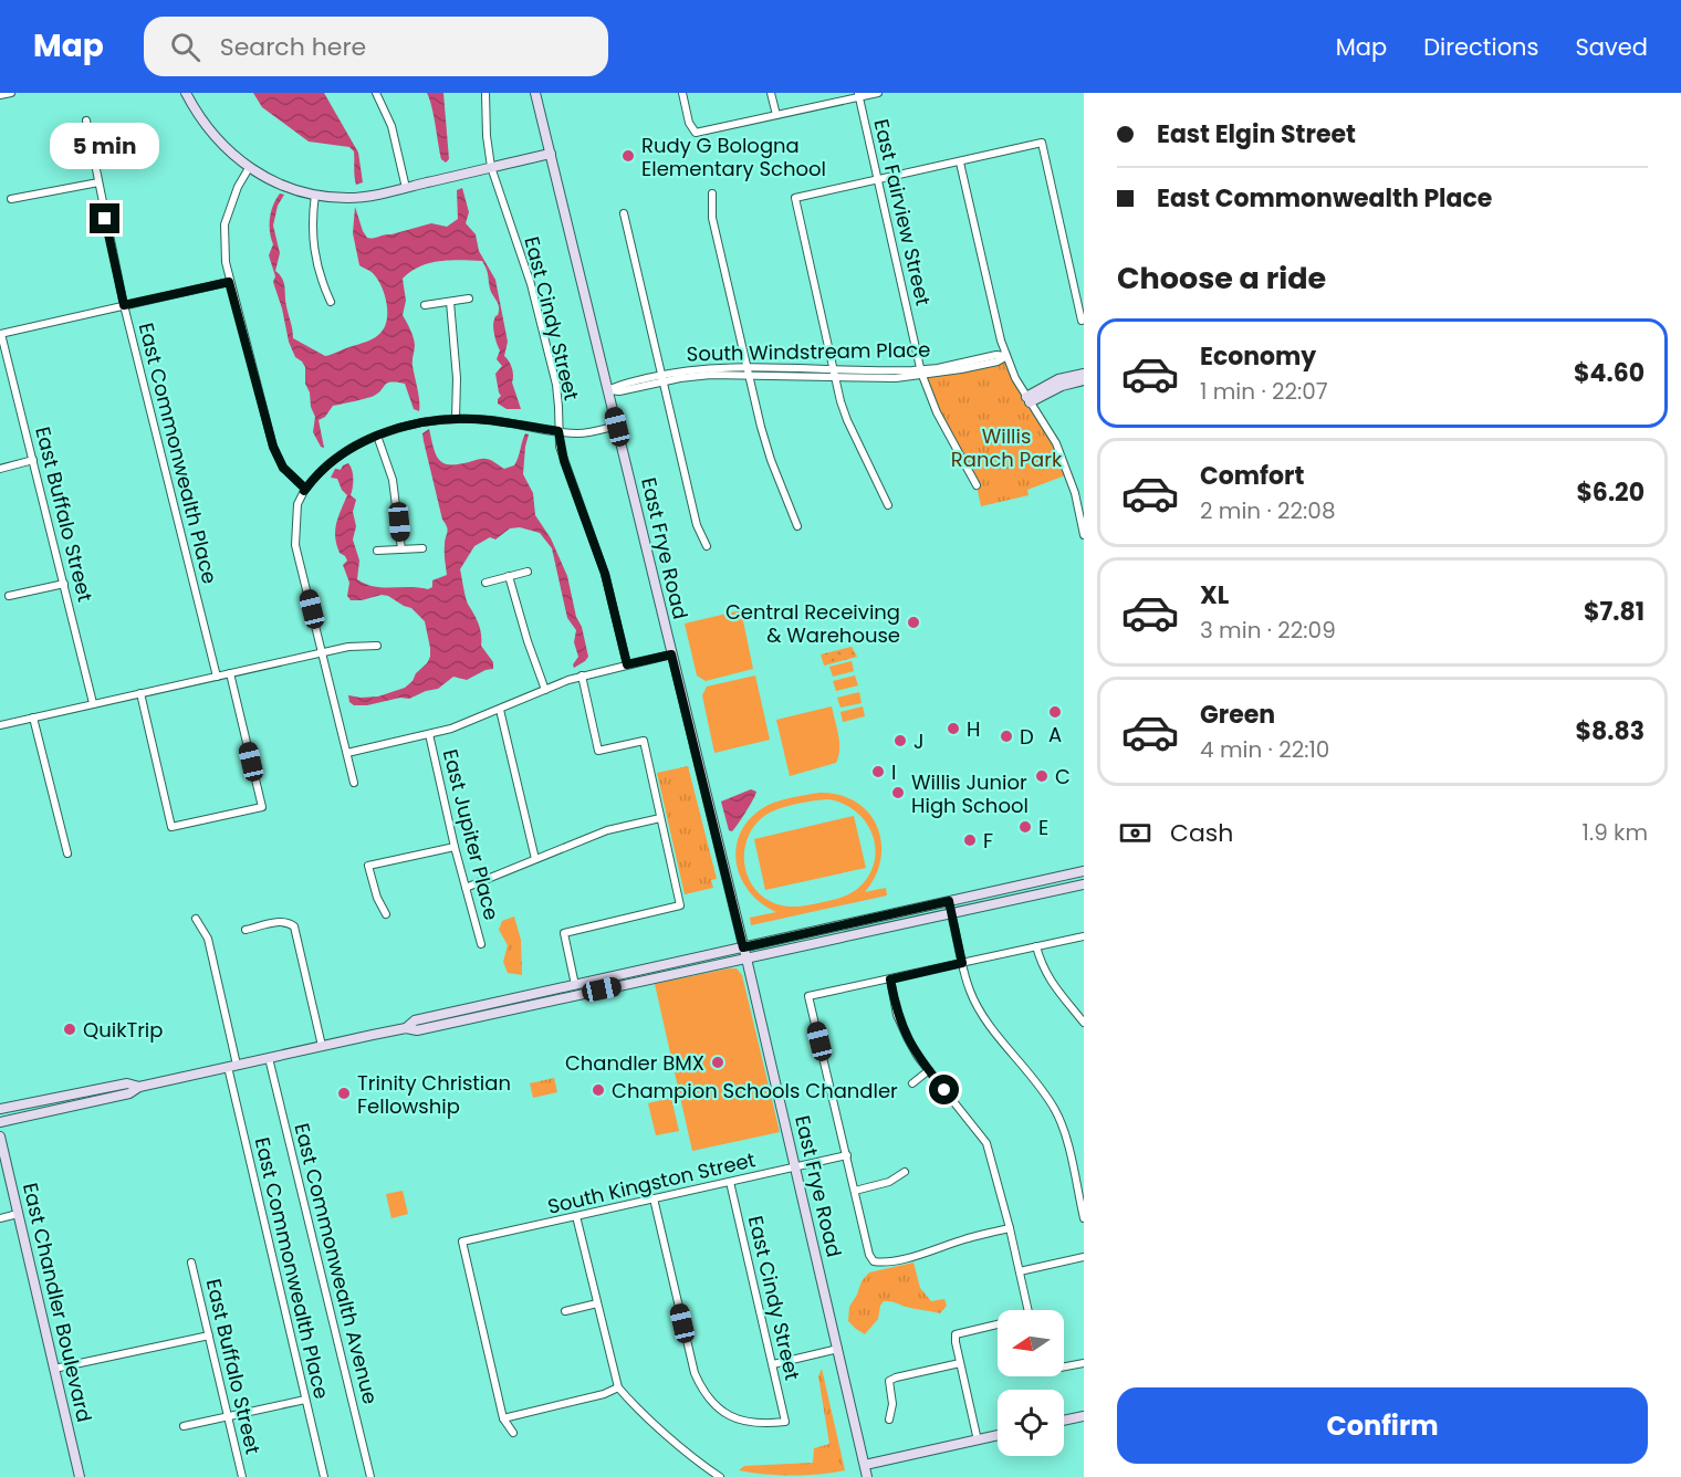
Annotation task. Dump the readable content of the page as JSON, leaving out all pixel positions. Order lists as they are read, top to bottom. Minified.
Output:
{"streets":{"street":["East Fairview Street","East Cindy Street","South Windstream Place","East Commonwealth Place","East Buffalo Street","East Frye Road","East Jupiter Place","South Kingston Street","East Commonwealth Avenue","East Chandler Boulevard"]},"crossings":[["East Fairview Street","South Windstream Place"],["East Cindy Street","South Kingston Street"],["South Windstream Place","East Frye Road"],["East Frye Road","South Kingston Street"]],"parks":["Willis Ranch Park"],"places":["Rudy G Bologna Elementary School","Central Receiving & Warehouse","A","H","D","J","I","C","Willis Junior High School","E","F","QuikTrip","Chandler BMX","Champion Schools Chandler","Trinity Christian Fellowship"],"north":"left","page":{"header":"Map","search":"Search here","nav":["Map","Directions","Saved"],"banner":["East Elgin Street","East Commonwealth Place"],"bubble":"5 min","heading":"Choose a ride","list":[{"name":"Economy","note":"1 min · 22:07","value":"$4.60"},{"name":"Comfort","note":"2 min · 22:08","value":"$6.20"},{"name":"XL","note":"3 min · 22:09","value":"$7.81"},{"name":"Green","note":"4 min · 22:10","value":"$8.83"}],"pay":["Cash","1.9 km"],"buttons":"Confirm"}}
